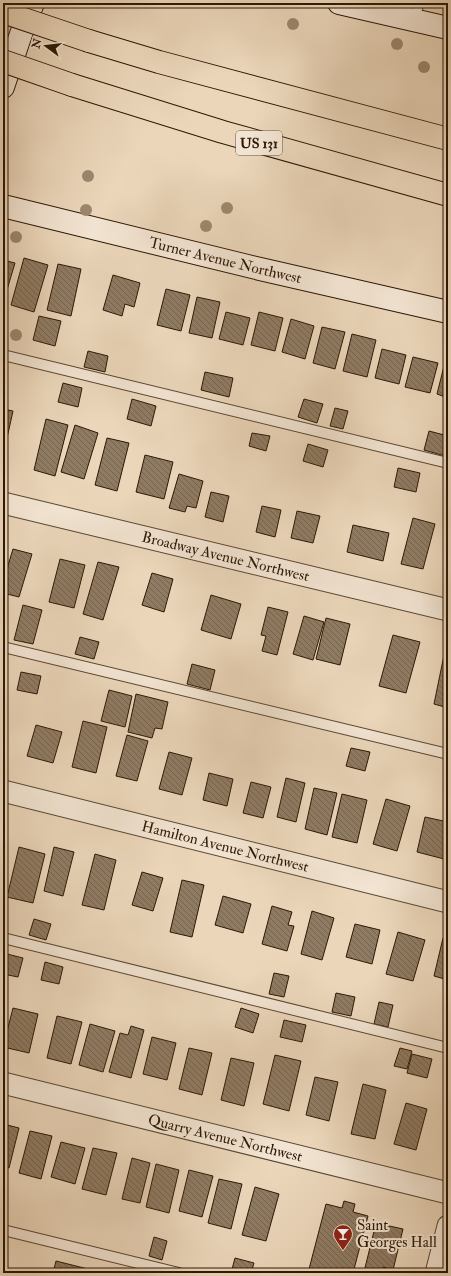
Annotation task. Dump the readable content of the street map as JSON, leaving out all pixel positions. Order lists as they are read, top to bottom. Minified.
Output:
{"streets":{"highway":["US 131"],"street":["Turner Avenue Northwest","Broadway Avenue Northwest","Hamilton Avenue Northwest","Quarry Avenue Northwest"]},"places":{"bar":["Saint Georges Hall"]},"north":"left"}
